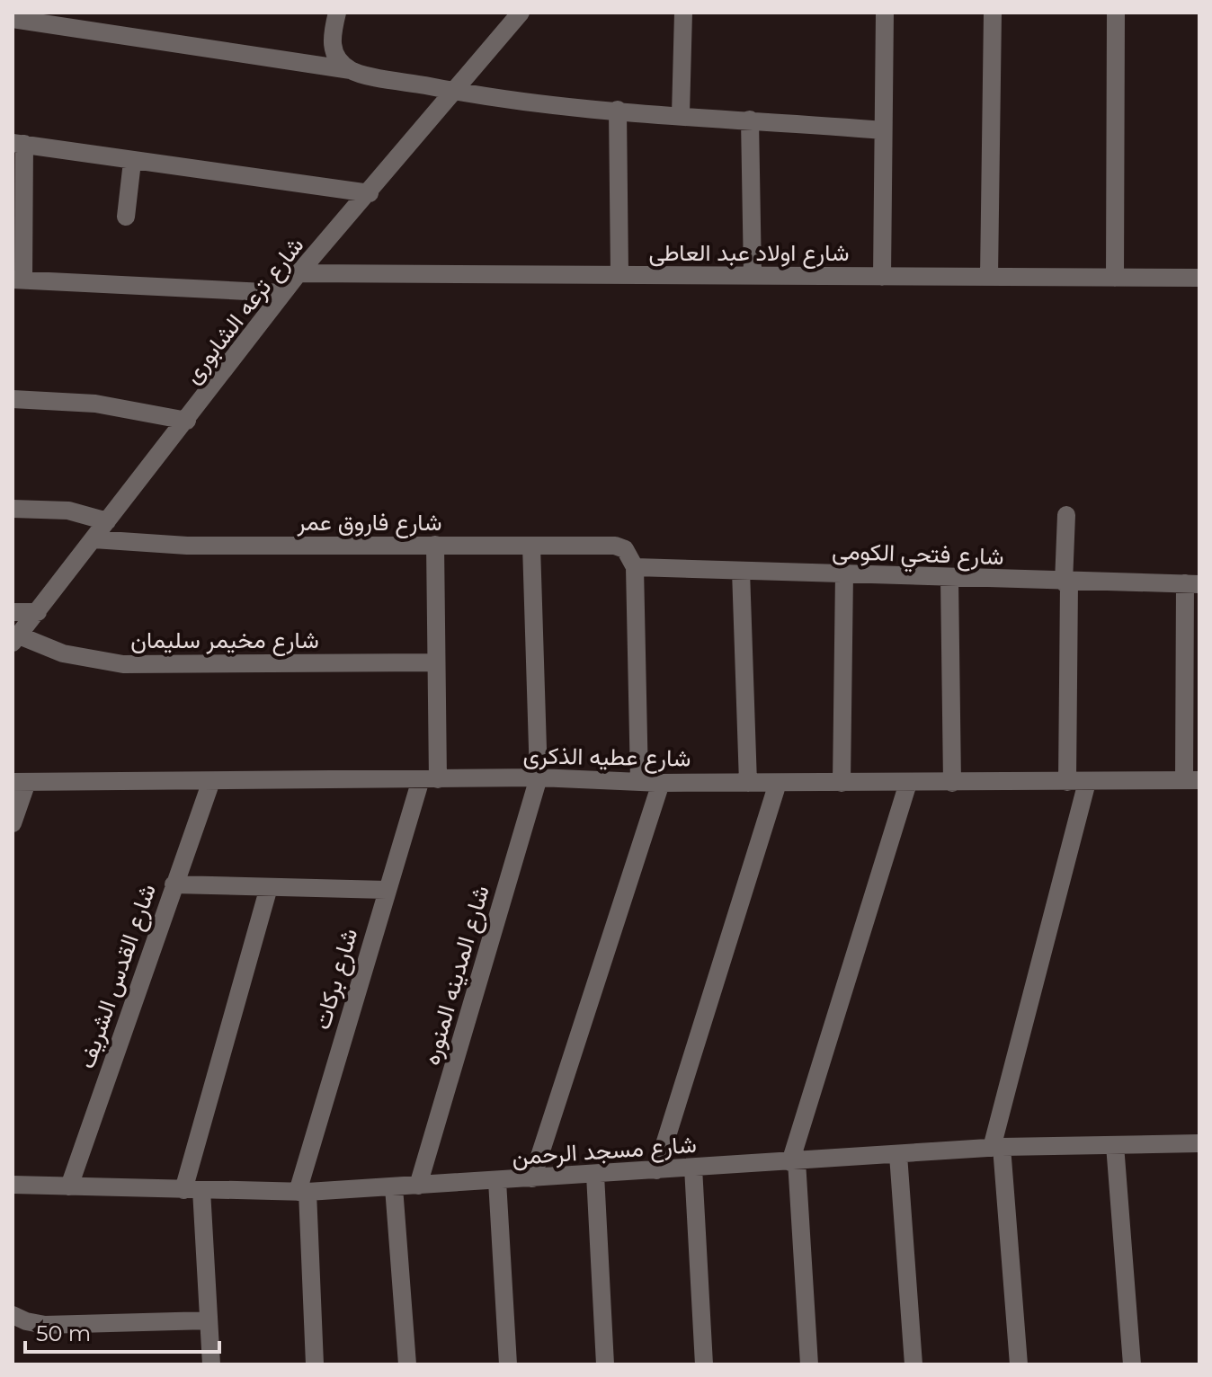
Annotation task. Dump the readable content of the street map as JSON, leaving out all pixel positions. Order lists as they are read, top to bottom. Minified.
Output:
{"streets":{"street":["شارع اولاد عبد العاطى","شارع ترعه الشابورى","شارع فاروق عمر","شارع فتحي الكومى","شارع مخيمر سليمان","شارع عطيه الذكرى","شارع المدينه المنوره","شارع القدس الشريف","شارع بركات","شارع مسجد الرحمن"]},"crossings":[["شارع اولاد عبد العاطى","شارع ترعه الشابورى"],["شارع ترعه الشابورى","شارع فاروق عمر"],["شارع ترعه الشابورى","شارع مخيمر سليمان"],["شارع فاروق عمر","شارع فتحي الكومى"],["شارع فاروق عمر","شارع المدينه المنوره"],["شارع فاروق عمر","شارع بركات"],["شارع مخيمر سليمان","شارع بركات"],["شارع عطيه الذكرى","شارع المدينه المنوره"],["شارع عطيه الذكرى","شارع القدس الشريف"],["شارع عطيه الذكرى","شارع بركات"],["شارع المدينه المنوره","شارع مسجد الرحمن"],["شارع القدس الشريف","شارع مسجد الرحمن"],["شارع بركات","شارع مسجد الرحمن"]],"scale_bar":"50 m"}
